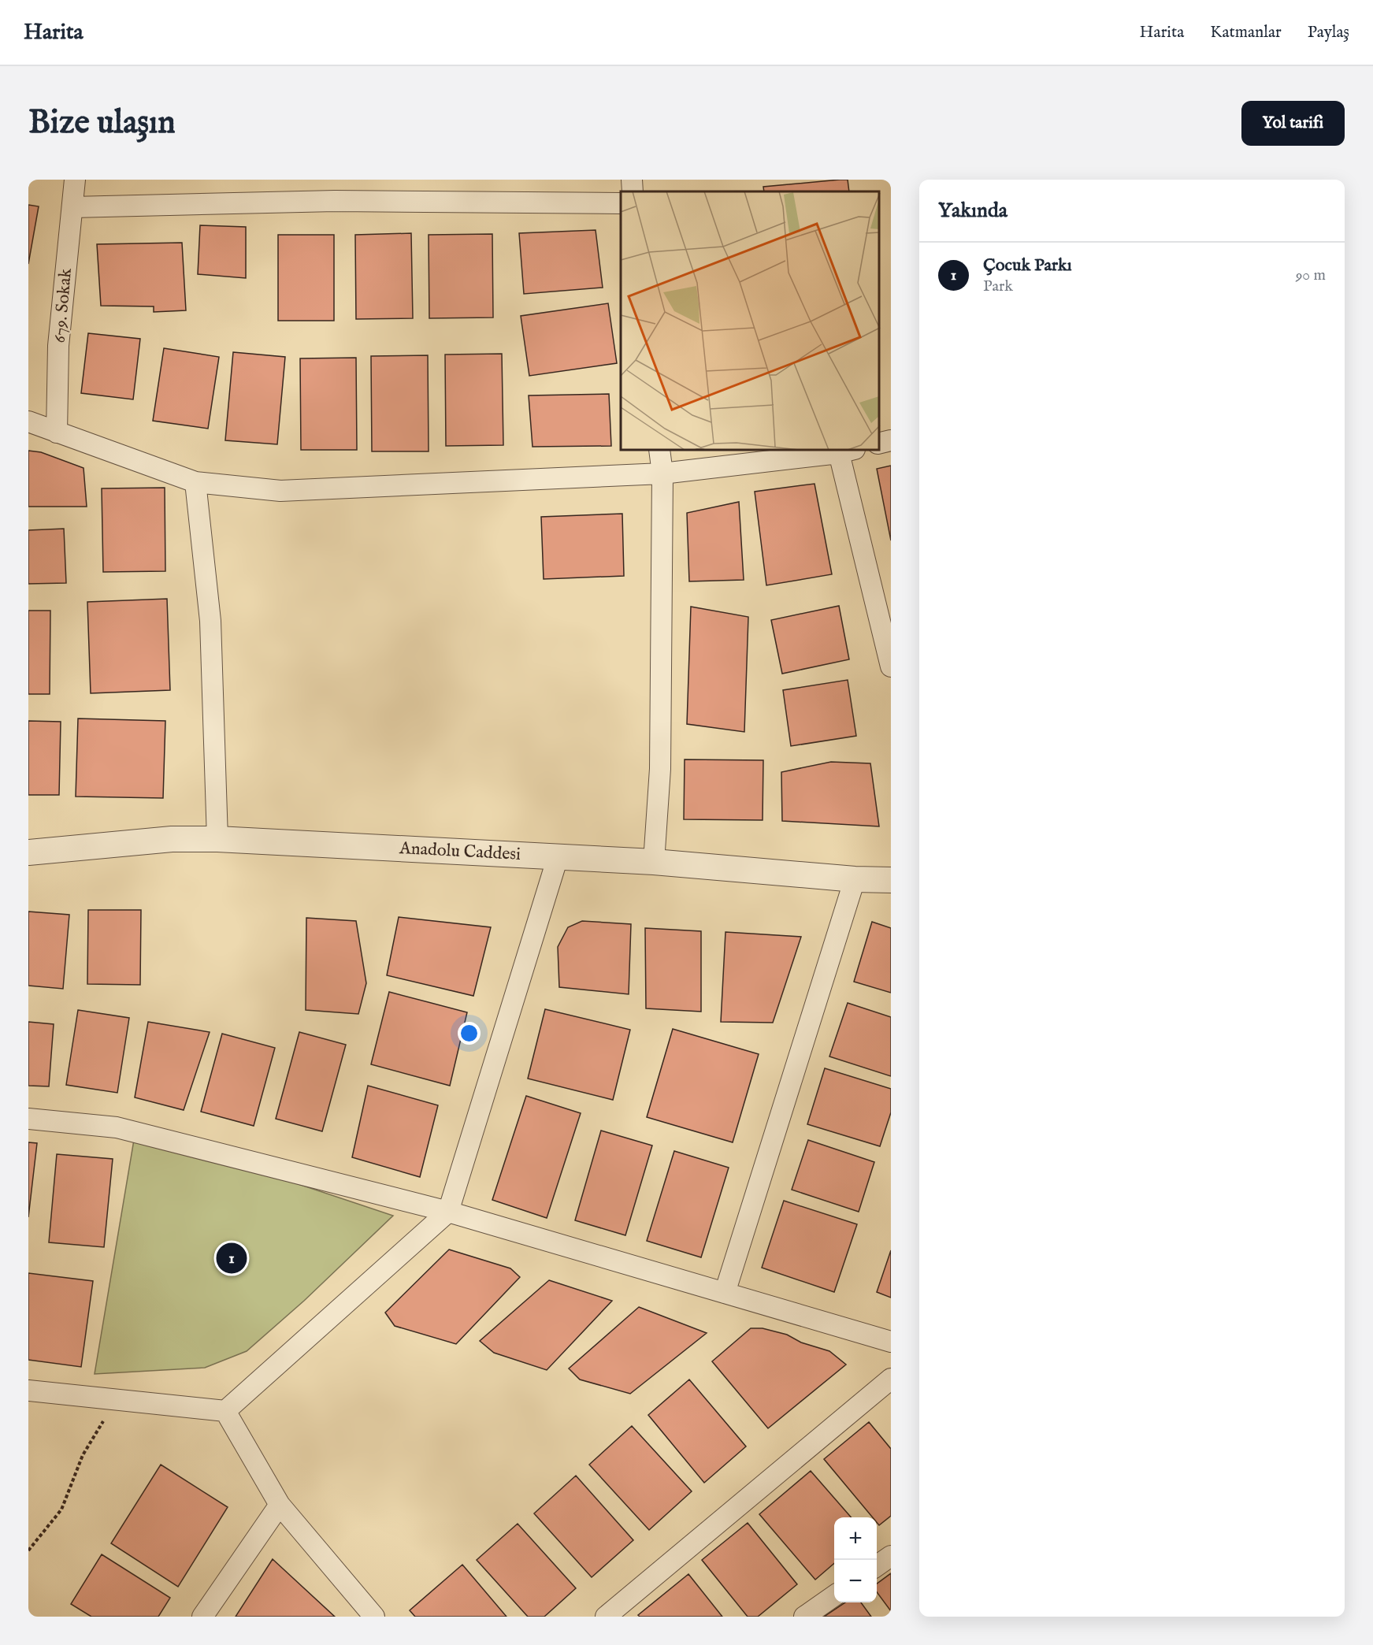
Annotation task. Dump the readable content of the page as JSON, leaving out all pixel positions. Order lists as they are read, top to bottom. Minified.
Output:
{"streets":{"street":["679. Sokak","Anadolu Caddesi"]},"page":{"header":"Harita","nav":["Harita","Katmanlar","Paylaş"],"buttons":"Yol tarifi","title":"Bize ulaşın","heading":"Yakında","list":[{"mark":"1","name":"Çocuk Parkı","note":"Park","value":"90 m"}],"pins":"1","map_buttons":["+","−"]}}
